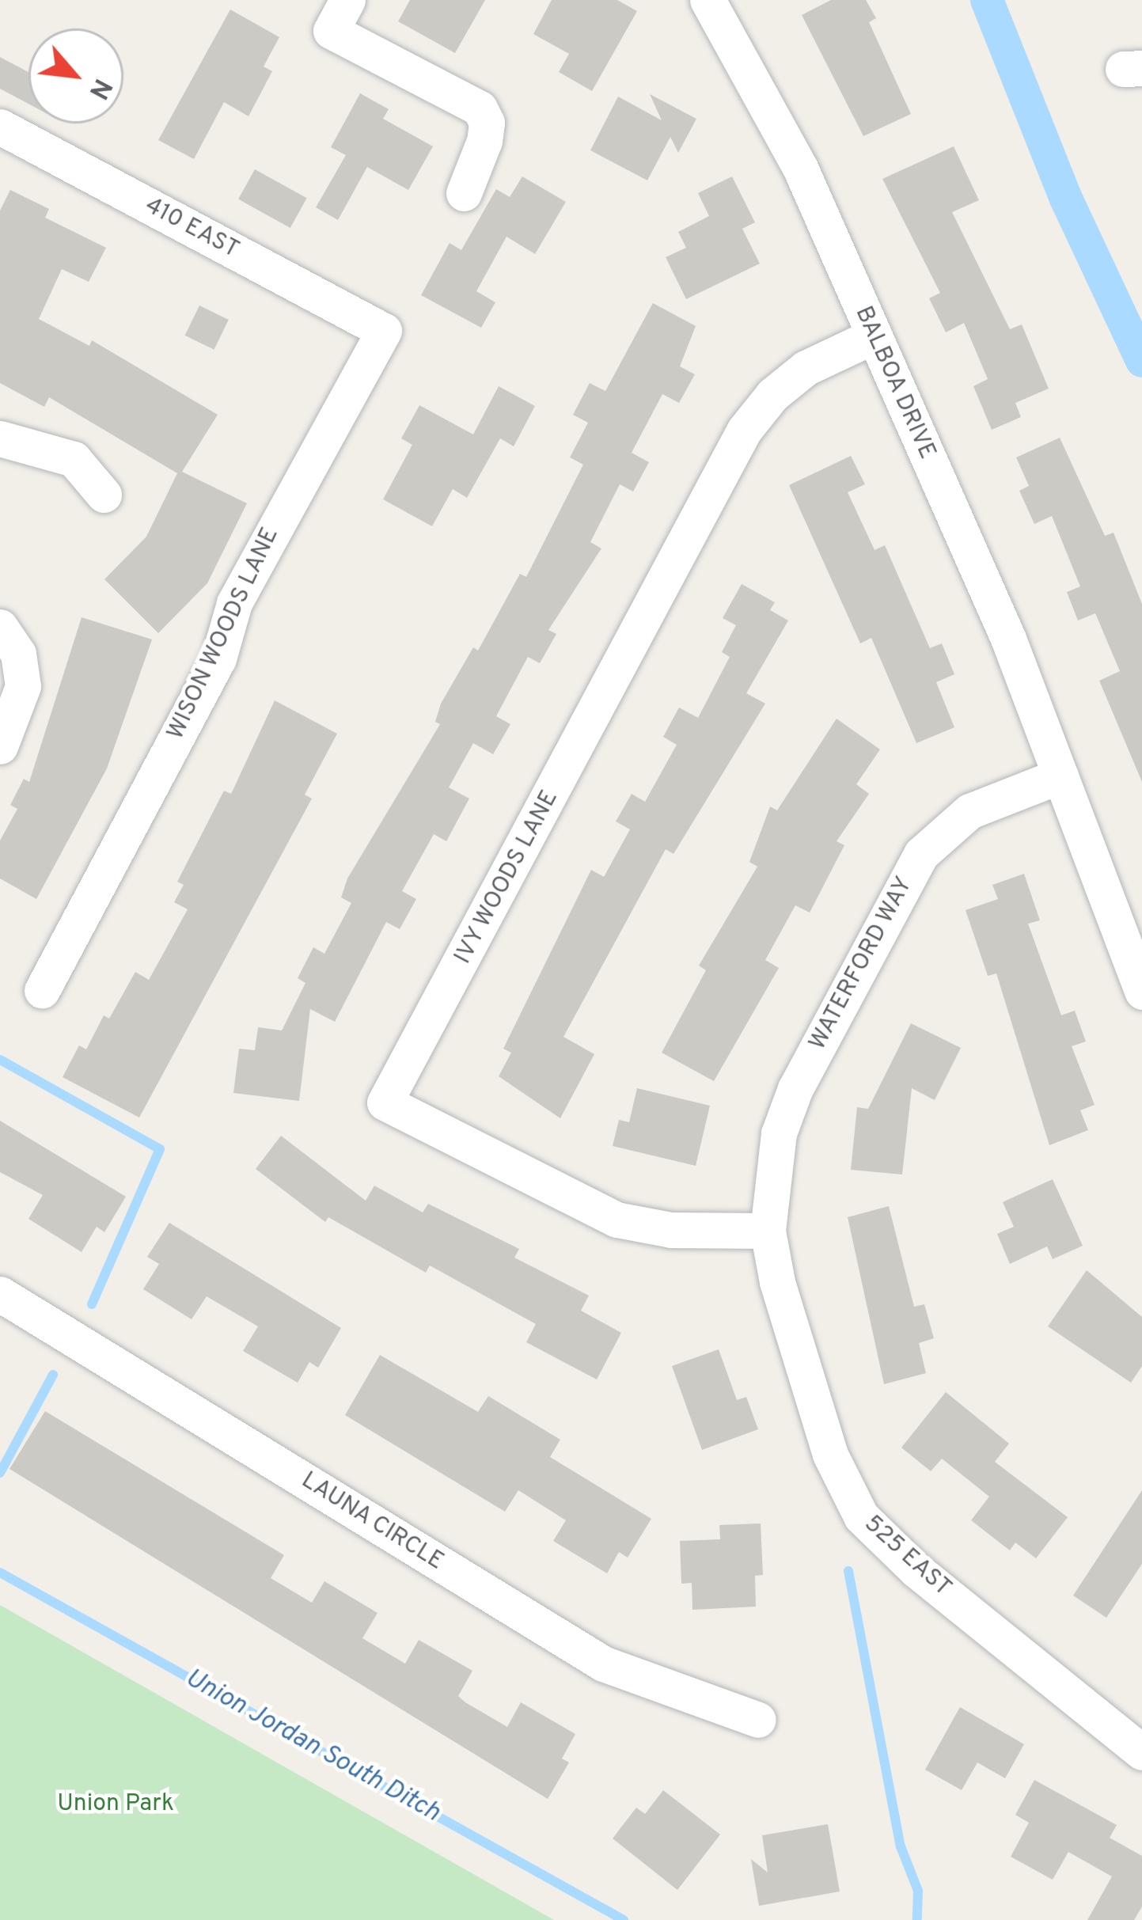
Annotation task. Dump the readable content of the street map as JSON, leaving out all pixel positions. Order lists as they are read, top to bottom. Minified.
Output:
{"streets":{"street":["410 EAST","BALBOA DRIVE","WISON WOODS LANE","IVY WOODS LANE","WATERFORD WAY","LAUNA CIRCLE","525 EAST"]},"crossings":[["410 EAST","WISON WOODS LANE"],["BALBOA DRIVE","IVY WOODS LANE"],["BALBOA DRIVE","WATERFORD WAY"],["IVY WOODS LANE","WATERFORD WAY"],["IVY WOODS LANE","525 EAST"],["WATERFORD WAY","525 EAST"]],"water":["Union Jordan South Ditch"],"parks":["Union Park"],"north":"bottom right"}
